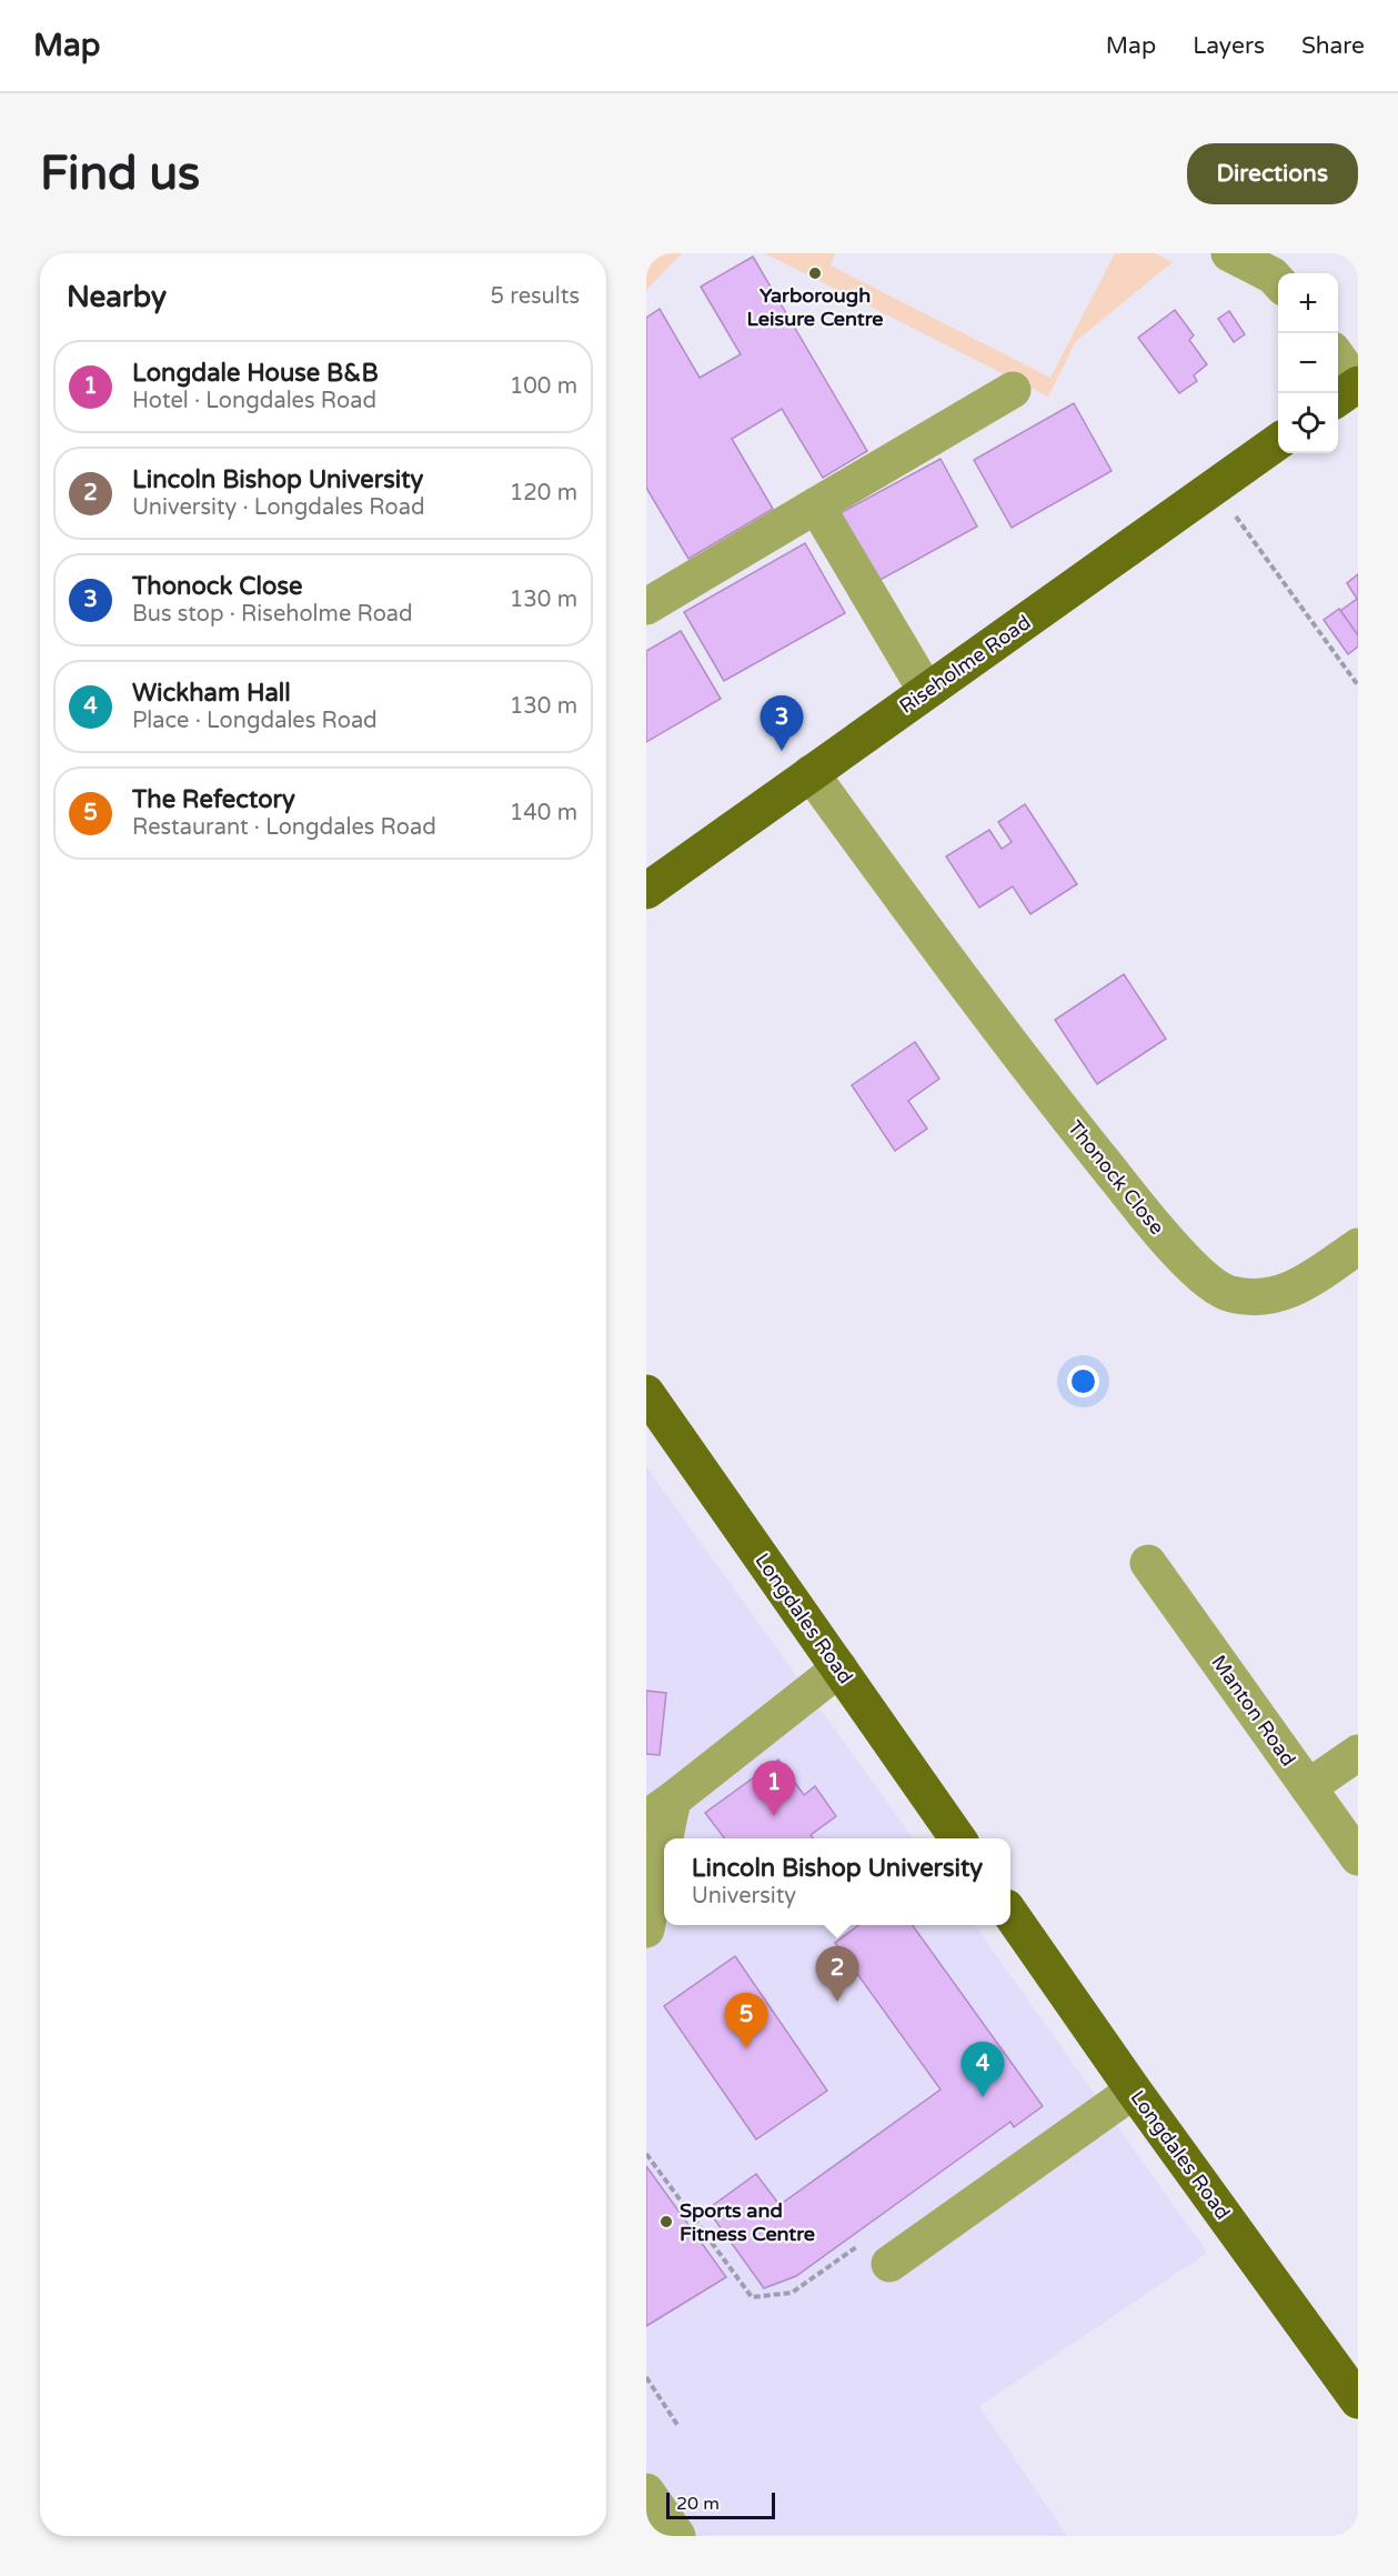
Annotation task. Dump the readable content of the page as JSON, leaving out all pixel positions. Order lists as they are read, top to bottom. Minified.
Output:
{"streets":{"main road":["Riseholme Road","Longdales Road"],"street":["Thonock Close","Manton Road"]},"crossings":[["Riseholme Road","Thonock Close"]],"places":["Yarborough Leisure Centre","Sports and Fitness Centre"],"scale_bar":"20 m","page":{"header":"Map","nav":["Map","Layers","Share"],"buttons":"Directions","title":"Find us","heading":["Nearby","5 results"],"map_buttons":["+","−"],"list":[{"mark":"1","name":"Longdale House B&B","note":"Hotel · Longdales Road","value":"100 m"},{"mark":"2","name":"Lincoln Bishop University","note":"University · Longdales Road","value":"120 m"},{"mark":"3","name":"Thonock Close","note":"Bus stop · Riseholme Road","value":"130 m"},{"mark":"4","name":"Wickham Hall","note":"Place · Longdales Road","value":"130 m"},{"mark":"5","name":"The Refectory","note":"Restaurant · Longdales Road","value":"140 m"}],"pins":["3","1","2","5","4"],"popup":["Lincoln Bishop University","University"],"scale":"20 m"}}
